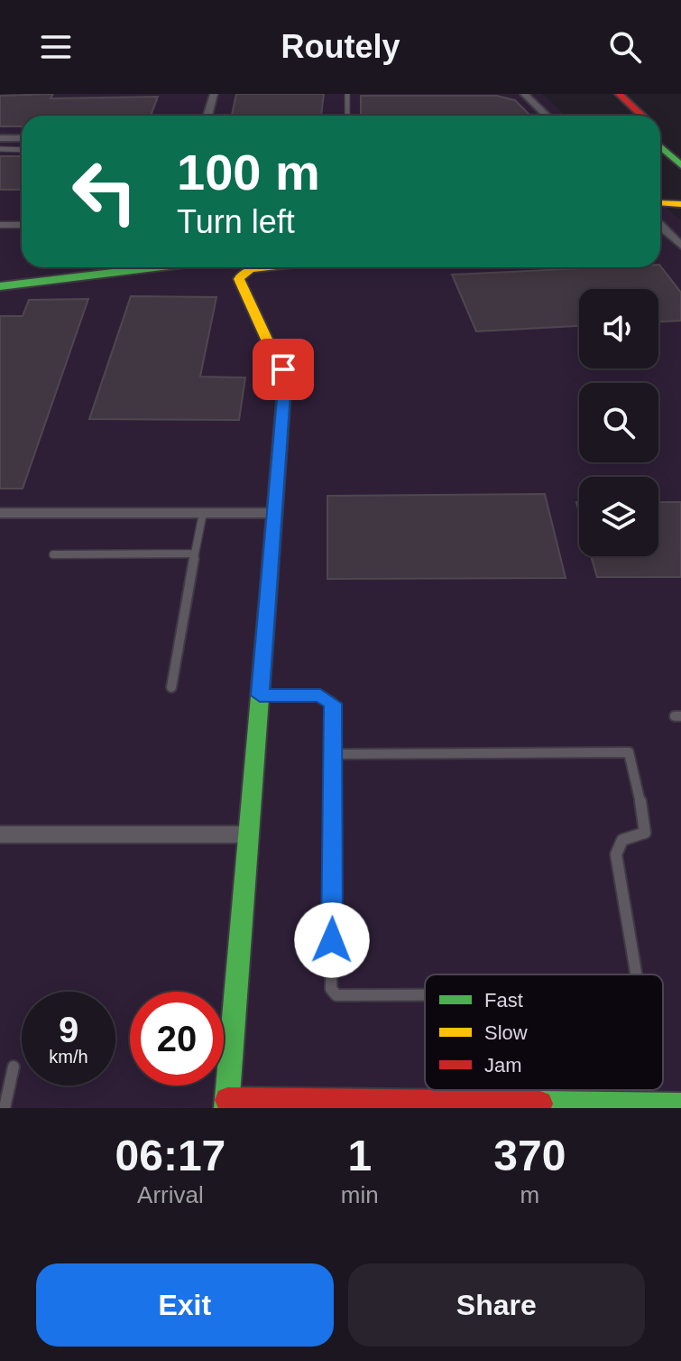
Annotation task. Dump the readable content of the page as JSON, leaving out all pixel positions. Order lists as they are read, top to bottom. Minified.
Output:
{"legend":["Fast","Slow","Jam"],"page":{"header":"Routely","turn":["100 m","Turn left"],"speed":"9 km/h","limit":"20","eta":["06:17","Arrival","1","min","370","m"],"buttons":["Exit","Share"]}}
